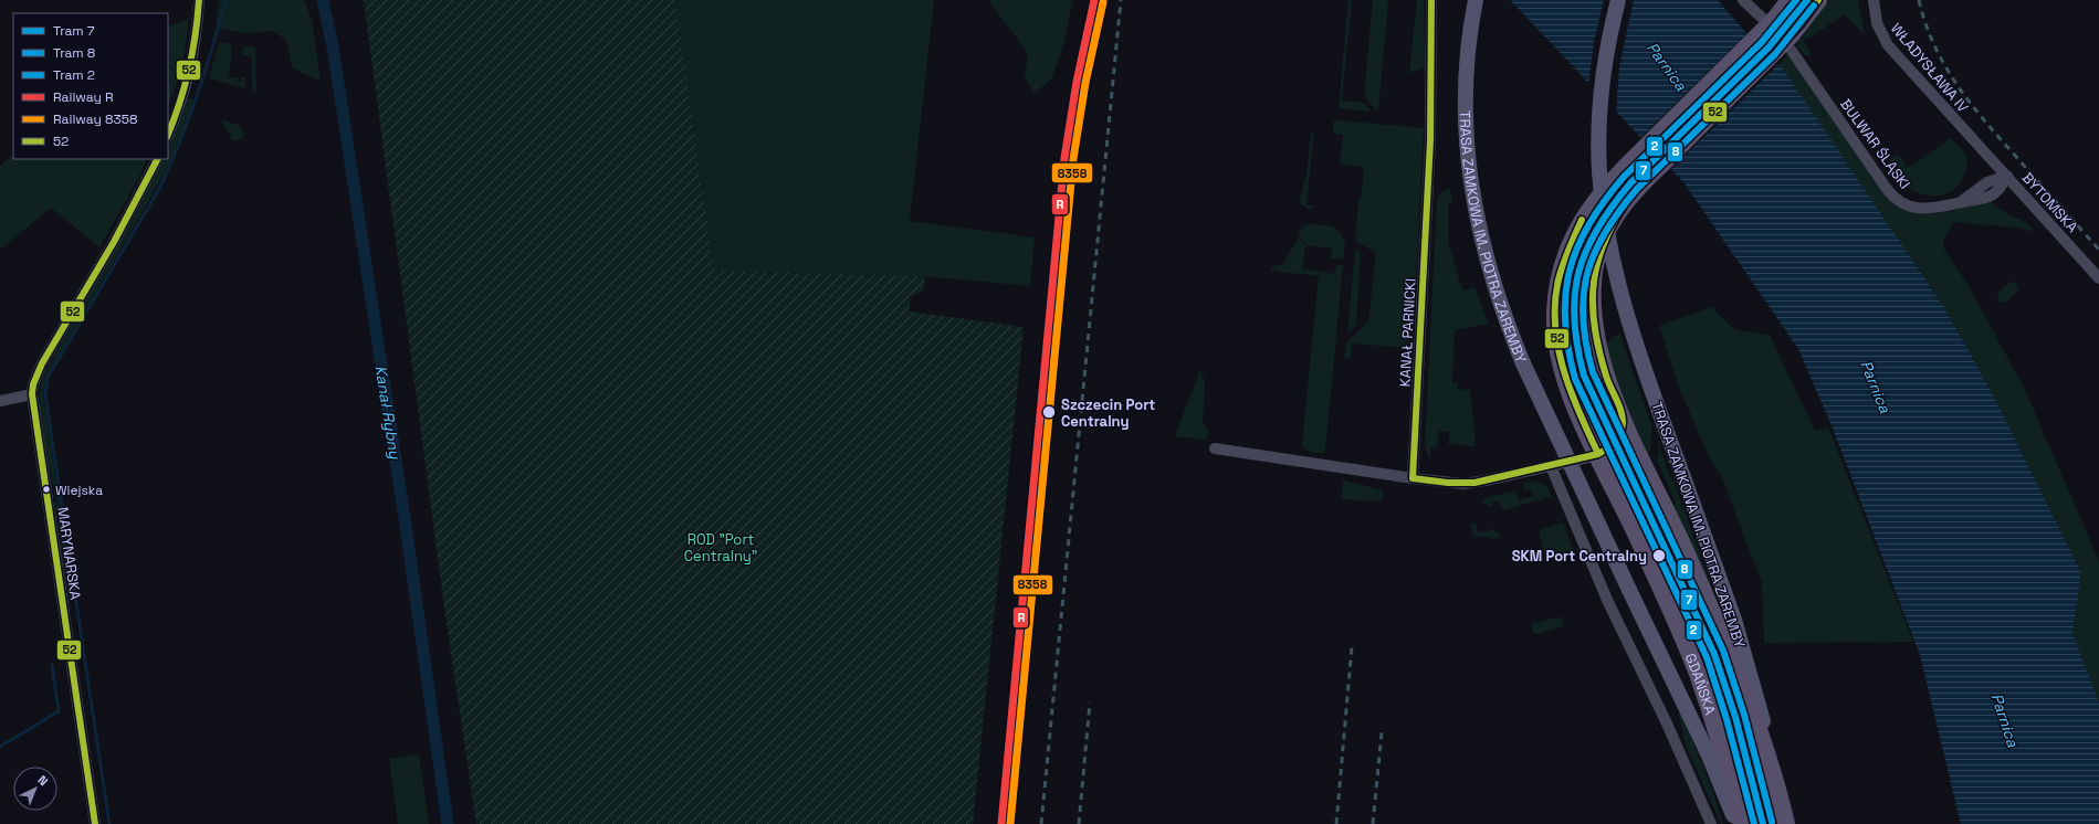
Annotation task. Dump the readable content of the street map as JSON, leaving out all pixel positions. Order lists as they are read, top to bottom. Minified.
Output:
{"streets":{"main road":["TRASA ZAMKOWA IM. PIOTRA ZAREMBY","GDAŃSKA"],"street":["WŁADYSŁAWA IV","BULWAR ŚLĄSKI","BYTOMSKA","KANAŁ PARNICKI","MARYNARSKA"]},"crossings":[["WŁADYSŁAWA IV","BYTOMSKA"],["BULWAR ŚLĄSKI","BYTOMSKA"]],"water":["Parnica","Kanał Rybny"],"parks":["ROD \"Port Centralny\""],"places":["Szczecin Port Centralny","Wiejska","SKM Port Centralny"],"lines":["tram line 7","tram line 2","rail line R","transit line 52","rail line 8358","tram line 8"],"legend":["Tram 7","Tram 8","Tram 2","Railway R","Railway 8358","52"],"north":"top right"}
